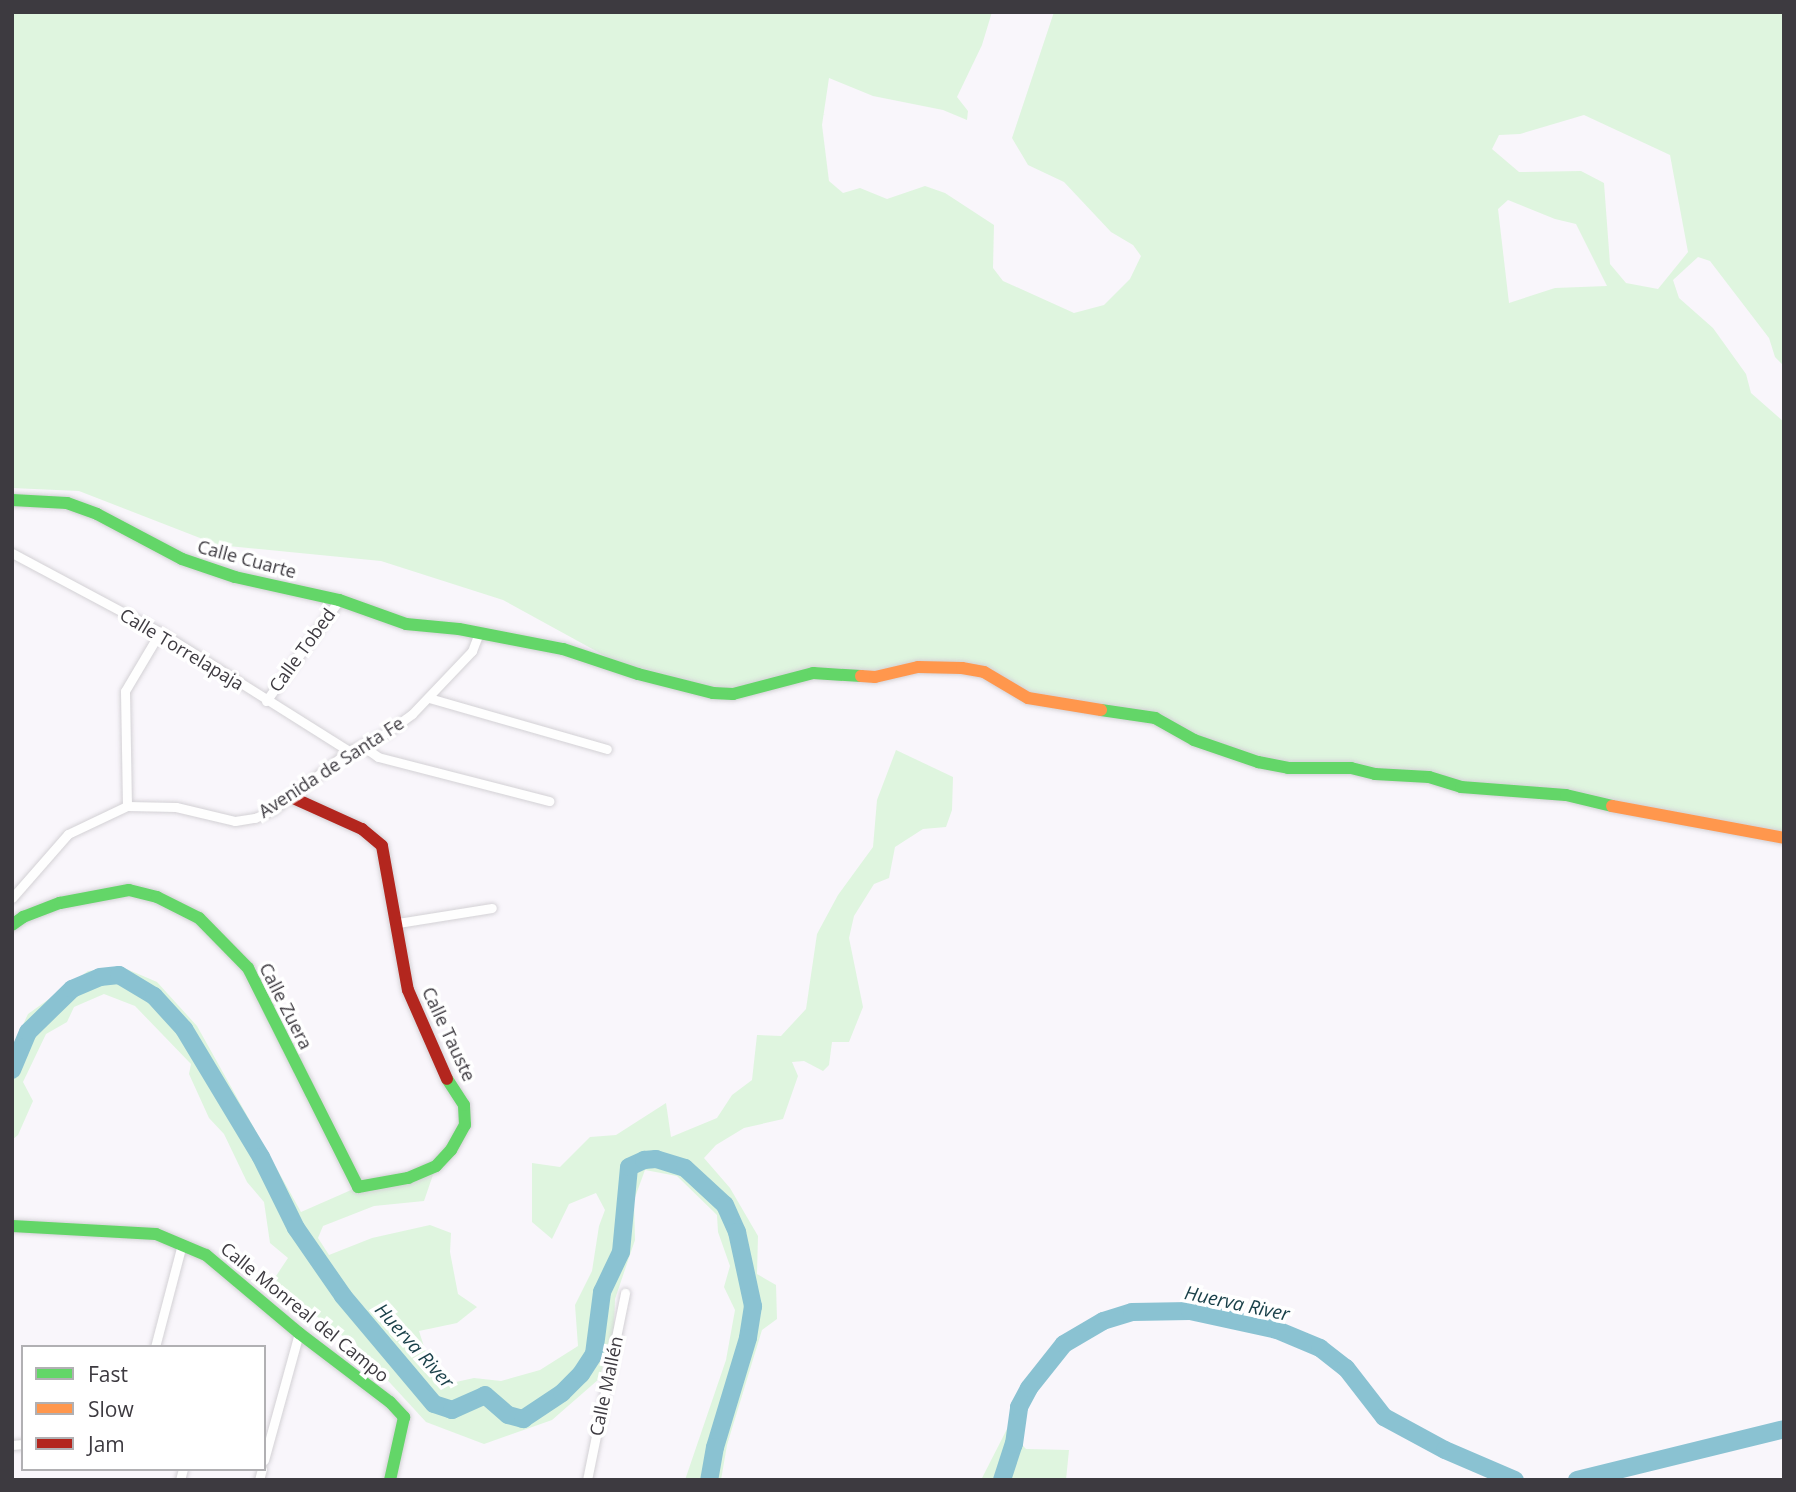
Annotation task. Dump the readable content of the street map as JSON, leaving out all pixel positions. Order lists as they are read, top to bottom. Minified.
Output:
{"streets":{"street":["Calle Cuarte","Calle Torrelapaja","Calle Tobed","Avenida de Santa Fe","Calle Zuera","Calle Tauste","Calle Monreal del Campo","Calle Mallén"]},"crossings":[["Calle Cuarte","Calle Tobed"],["Calle Cuarte","Avenida de Santa Fe"],["Calle Torrelapaja","Calle Tobed"],["Calle Torrelapaja","Avenida de Santa Fe"],["Avenida de Santa Fe","Calle Tauste"],["Calle Zuera","Calle Tauste"]],"water":["Huerva River"],"legend":["Fast","Slow","Jam"]}
